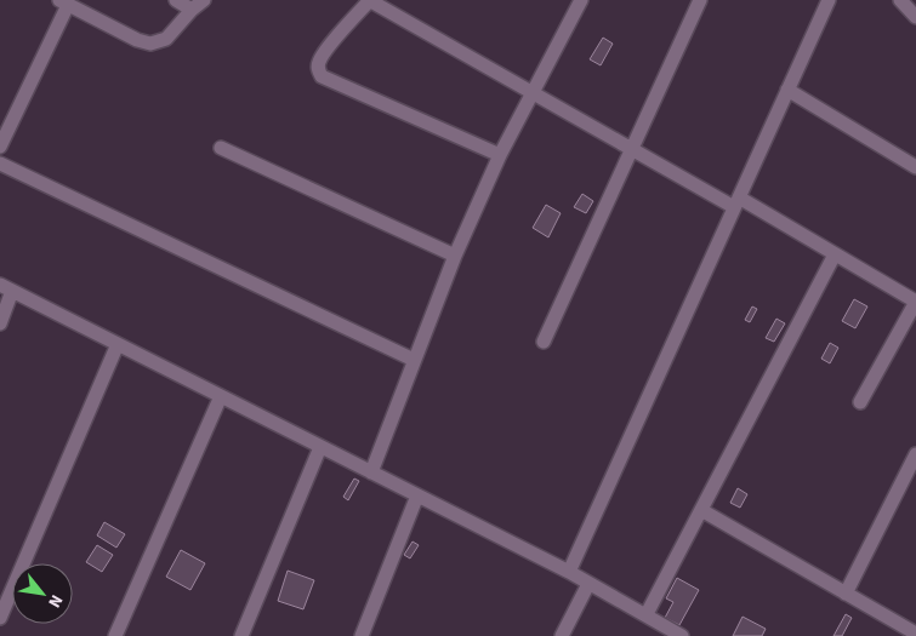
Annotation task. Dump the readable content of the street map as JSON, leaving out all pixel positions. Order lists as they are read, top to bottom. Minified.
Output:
{"north":"bottom right"}
